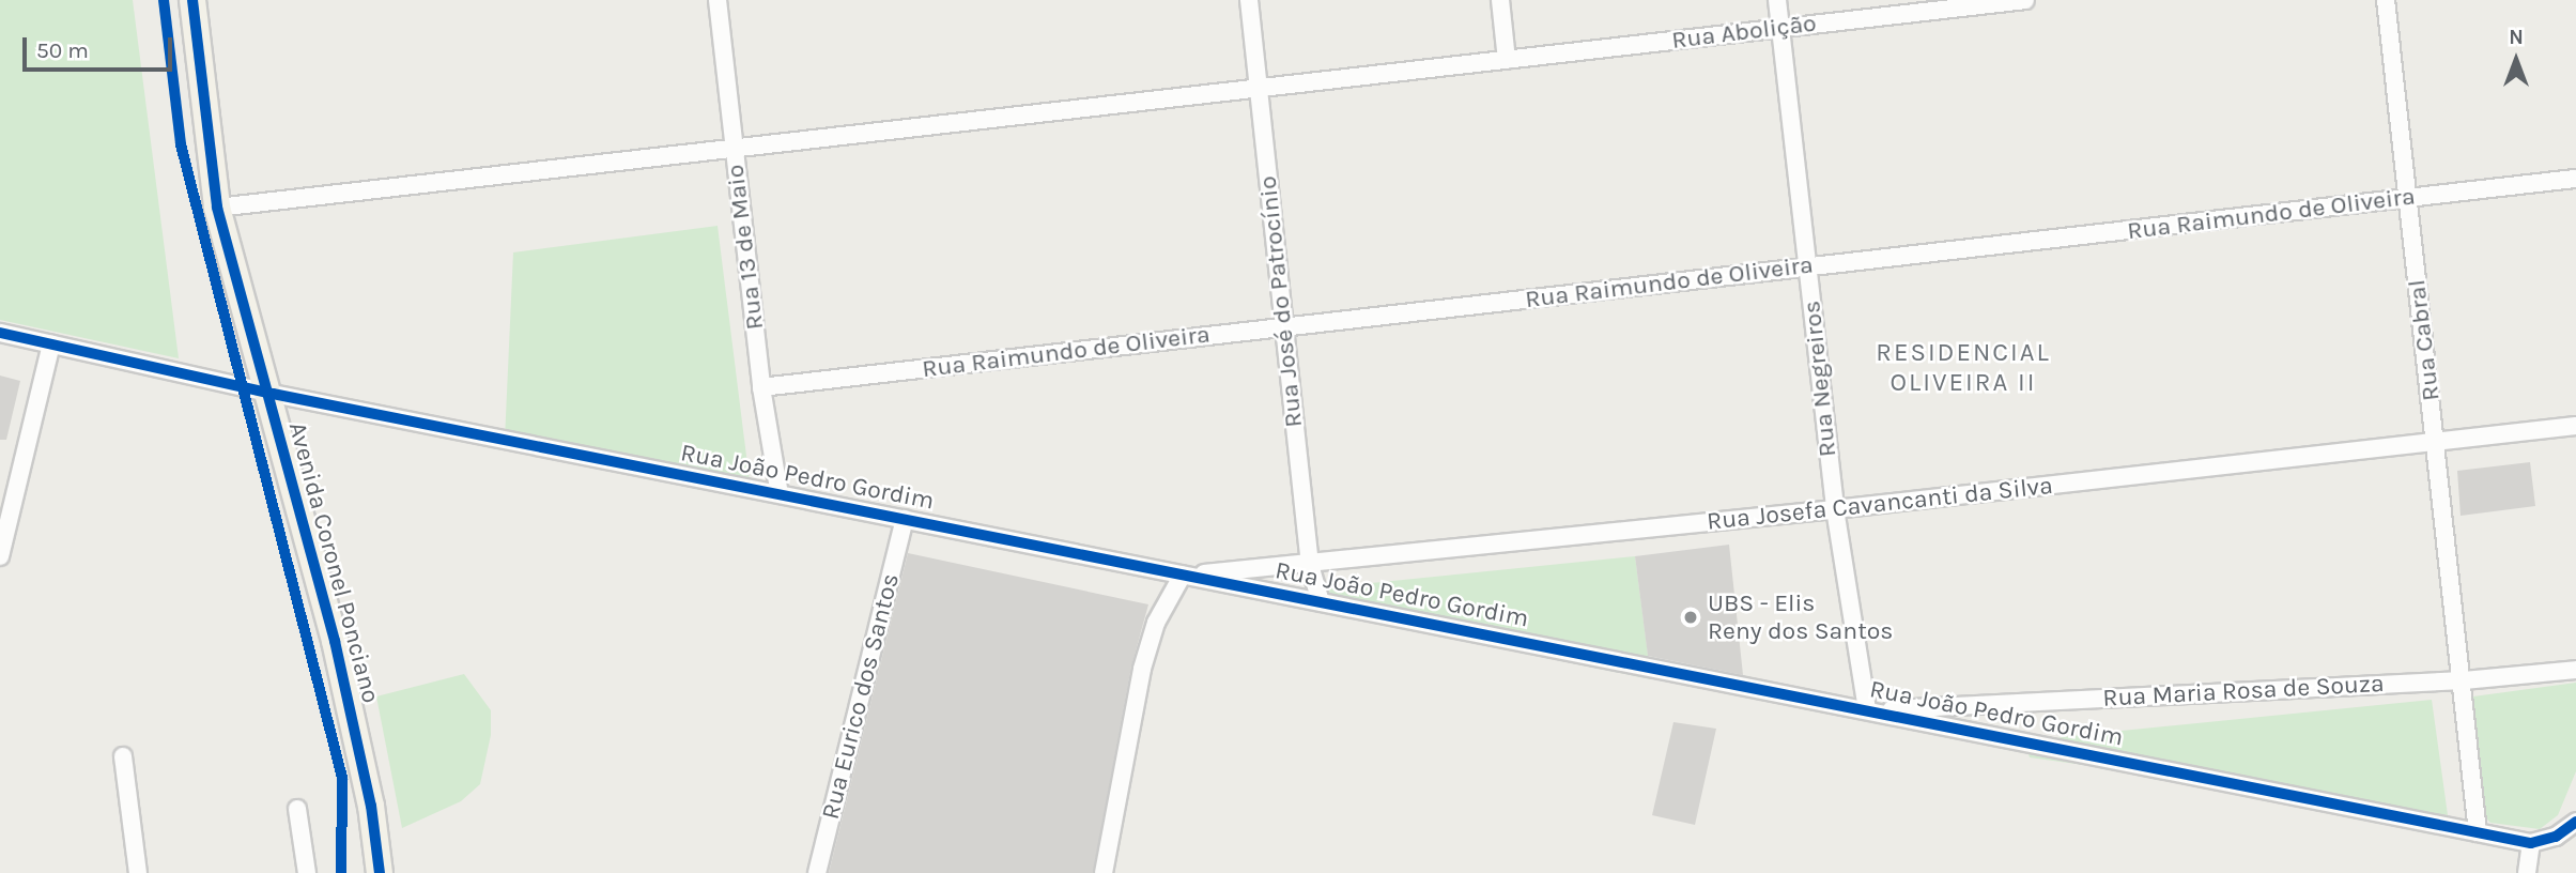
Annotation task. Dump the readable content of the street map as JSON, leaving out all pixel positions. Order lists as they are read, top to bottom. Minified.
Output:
{"streets":{"main road":["Avenida Coronel Ponciano"],"street":["Rua Abolição","Rua Raimundo de Oliveira","Rua 13 de Maio","Rua José do Patrocínio","Rua Cabral","Rua Negreiros","Rua João Pedro Gordim","Rua Josefa Cavancanti da Silva","Rua Maria Rosa de Souza","Rua Eurico dos Santos"]},"crossings":[["Rua Abolição","Rua 13 de Maio"],["Rua Abolição","Rua José do Patrocínio"],["Rua Abolição","Rua Negreiros"],["Rua Abolição","Avenida Coronel Ponciano"],["Rua Raimundo de Oliveira","Rua 13 de Maio"],["Rua Raimundo de Oliveira","Rua José do Patrocínio"],["Rua Raimundo de Oliveira","Rua Cabral"],["Rua Raimundo de Oliveira","Rua Negreiros"],["Rua 13 de Maio","Rua João Pedro Gordim"],["Rua José do Patrocínio","Rua João Pedro Gordim"],["Rua José do Patrocínio","Rua Josefa Cavancanti da Silva"],["Rua Cabral","Rua João Pedro Gordim"],["Rua Cabral","Rua Josefa Cavancanti da Silva"],["Rua Cabral","Rua Maria Rosa de Souza"],["Rua Negreiros","Rua João Pedro Gordim"],["Rua Negreiros","Rua Josefa Cavancanti da Silva"],["Rua Negreiros","Rua Maria Rosa de Souza"],["Rua João Pedro Gordim","Rua Josefa Cavancanti da Silva"],["Rua João Pedro Gordim","Avenida Coronel Ponciano"],["Rua João Pedro Gordim","Rua Maria Rosa de Souza"],["Rua João Pedro Gordim","Rua Eurico dos Santos"]],"districts":["RESIDENCIAL OLIVEIRA II"],"places":["UBS - Elis Reny dos Santos"],"scale_bar":"50 m","north":"top"}
